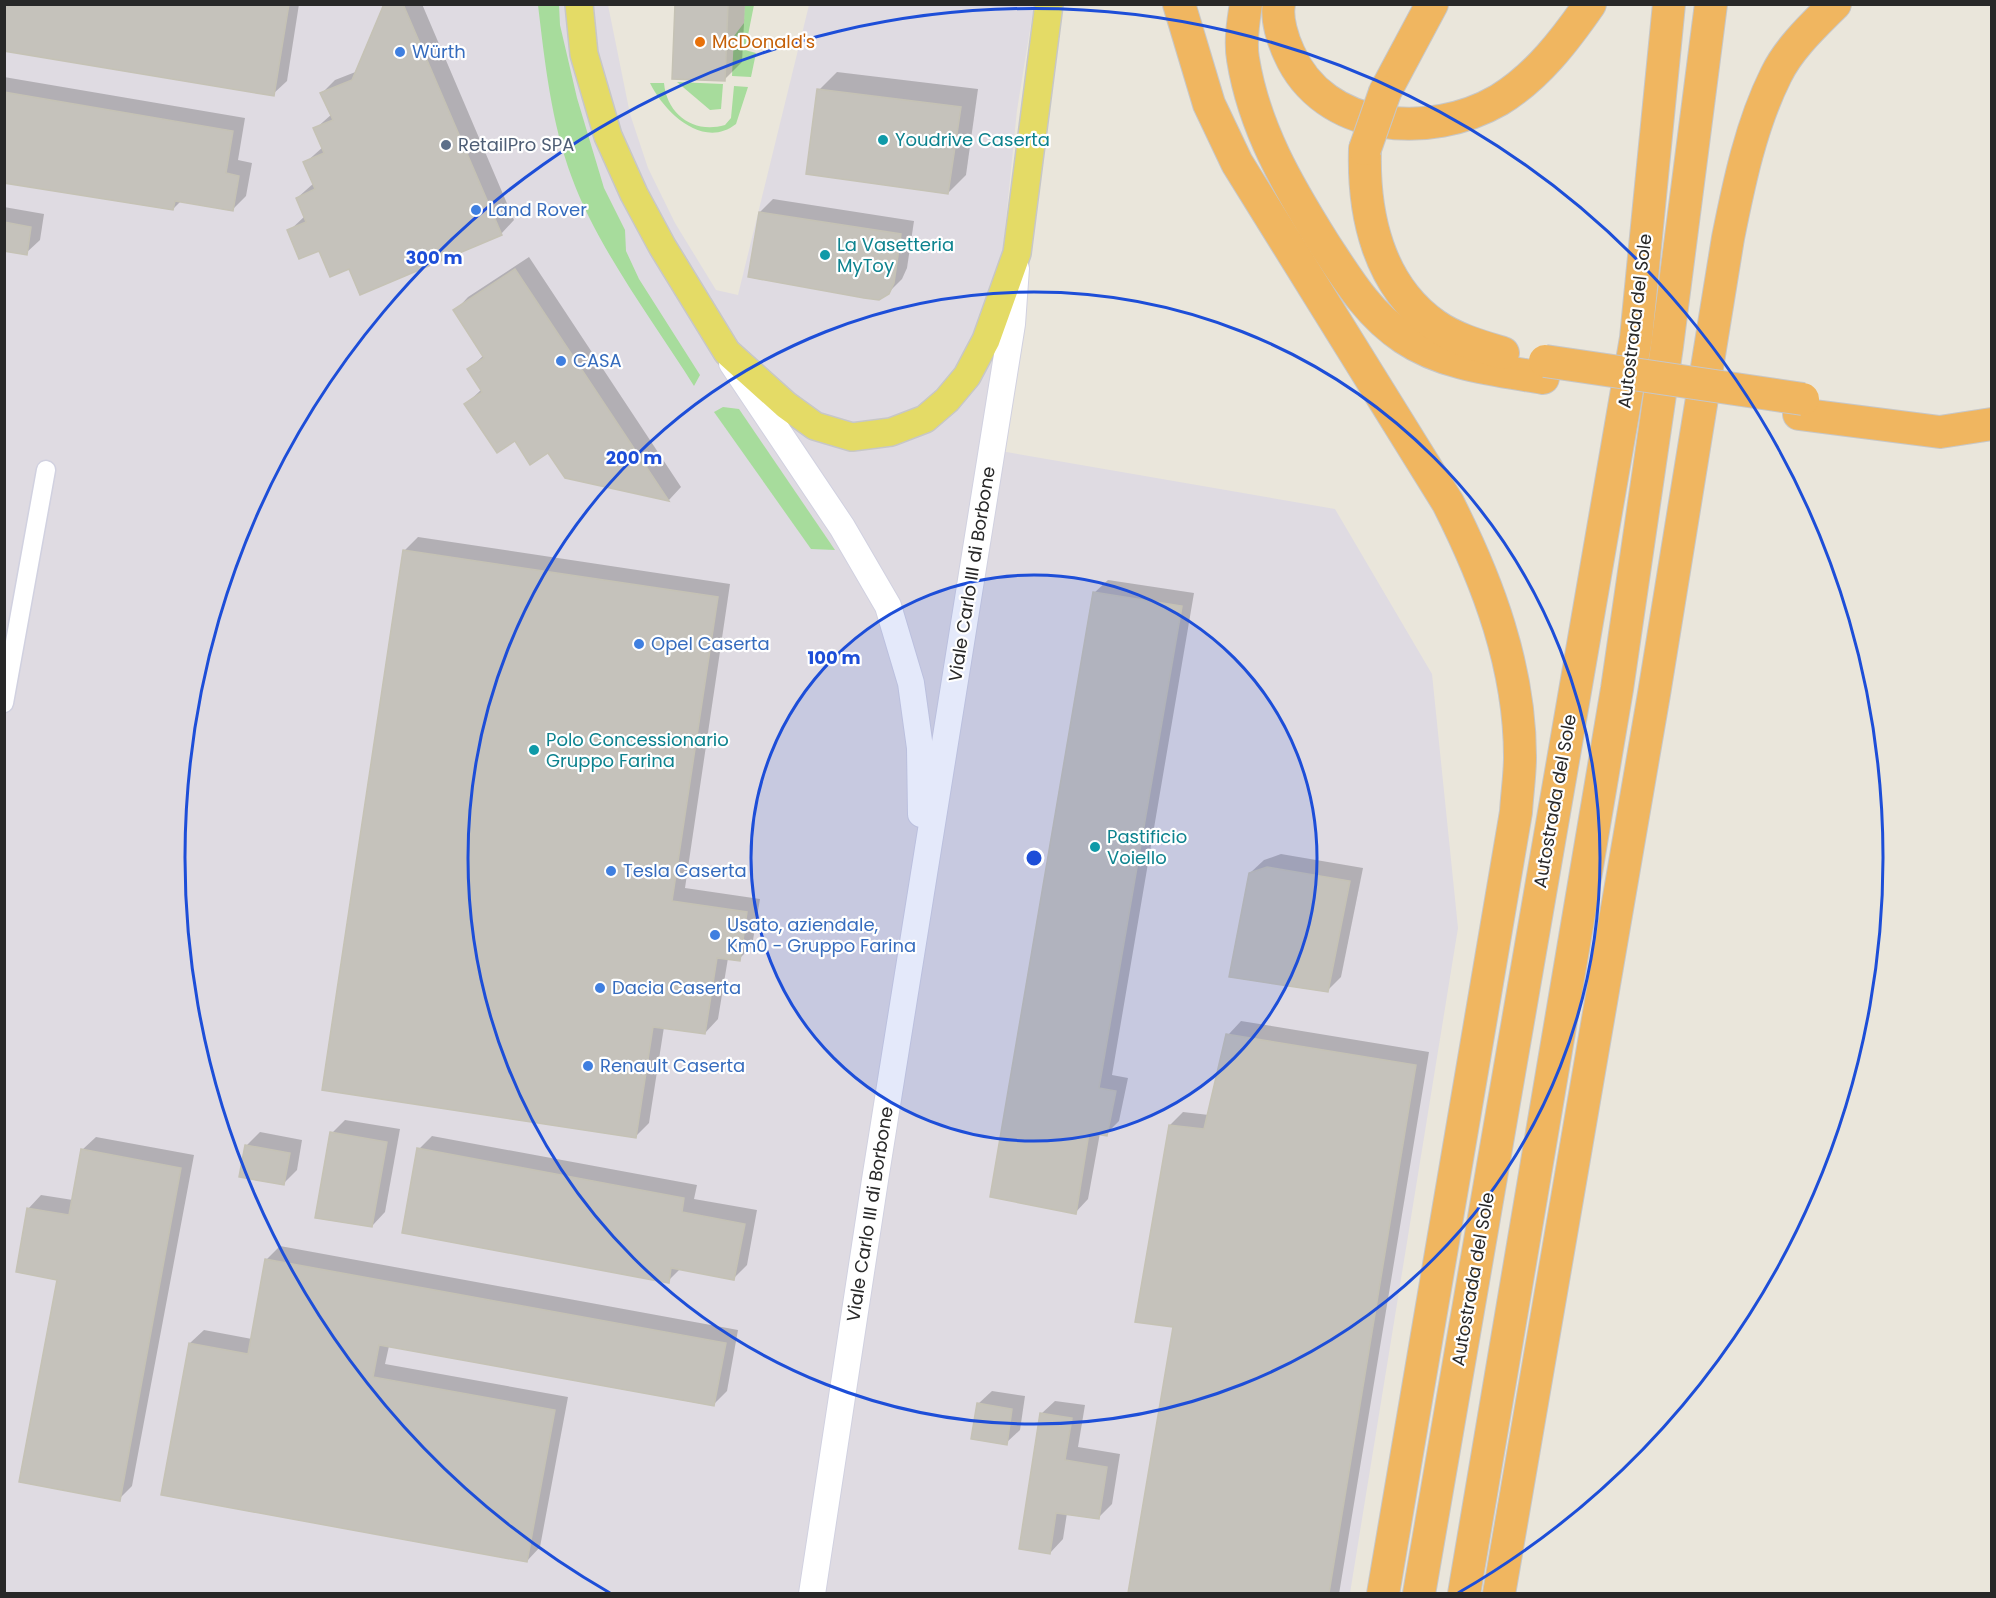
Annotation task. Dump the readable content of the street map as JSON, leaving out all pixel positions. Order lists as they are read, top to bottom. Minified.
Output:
{"streets":{"highway":["Autostrada del Sole"],"main road":["Viale Carlo III di Borbone"]},"places":["McDonald's","Würth","Youdrive Caserta","RetailPro SPA","Land Rover","La Vasetteria MyToy","CASA","Opel Caserta","Polo Concessionario Gruppo Farina","Pastificio Voiello","Tesla Caserta","Usato, aziendale, Km0 - Gruppo Farina","Dacia Caserta","Renault Caserta"],"rings":["300 m","200 m","100 m"]}
